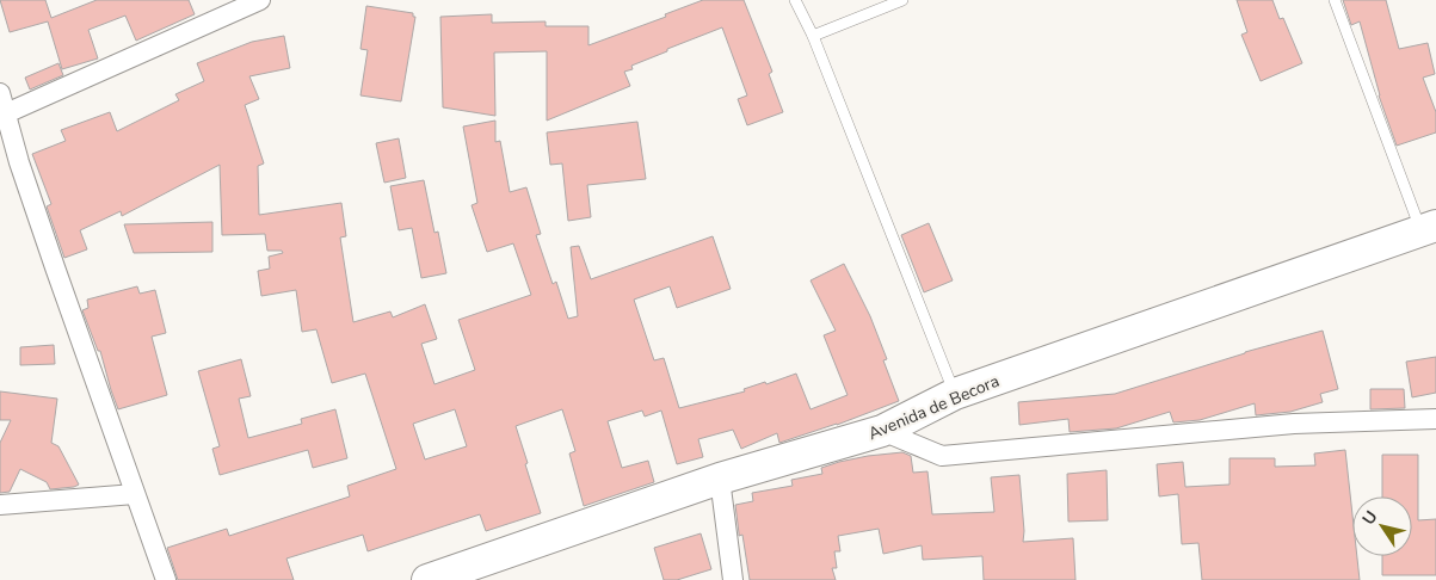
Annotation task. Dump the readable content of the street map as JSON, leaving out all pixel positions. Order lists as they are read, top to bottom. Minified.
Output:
{"streets":{"main road":["Avenida de Becora"]},"north":"top left"}
